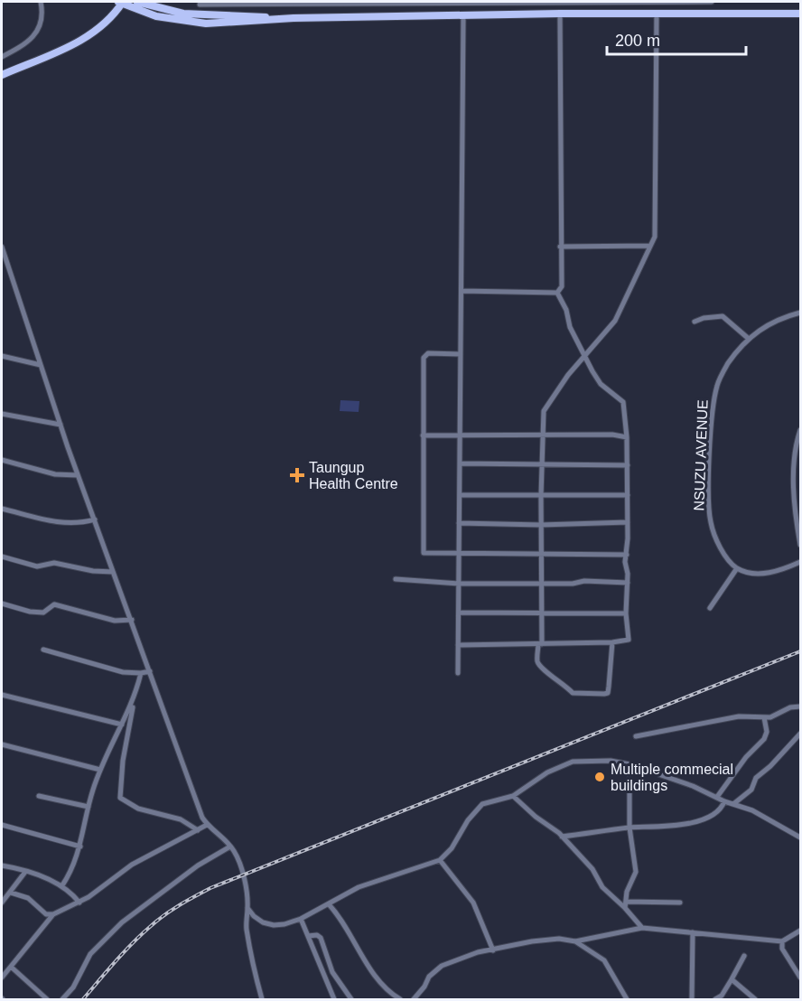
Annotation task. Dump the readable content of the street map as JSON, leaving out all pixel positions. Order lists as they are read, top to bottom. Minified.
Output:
{"streets":{"street":["NSUZU AVENUE"]},"places":{"health":["Taungup Health Centre"],"other":["Multiple commecial buildings"]},"scale_bar":"200 m"}
